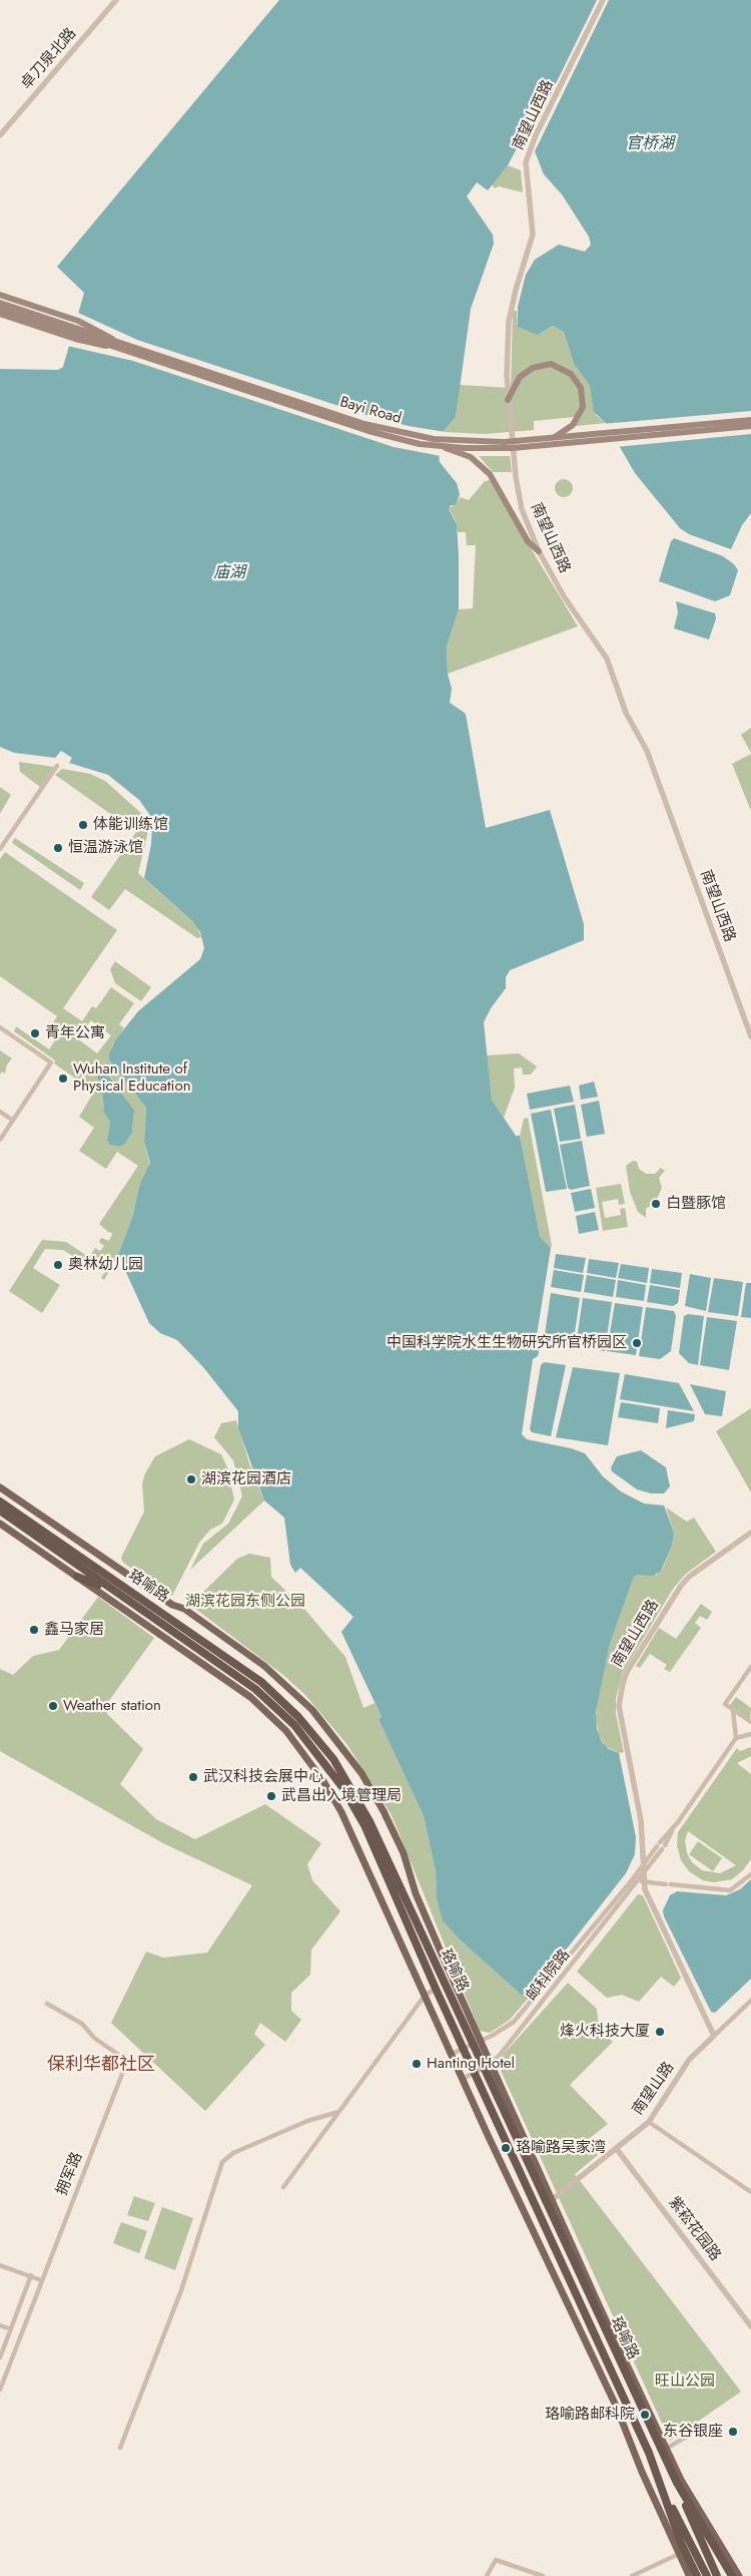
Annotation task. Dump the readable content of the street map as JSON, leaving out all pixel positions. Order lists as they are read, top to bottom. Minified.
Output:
{"streets":{"highway":["珞喻路"],"main road":["Bayi Road"],"street":["卓刀泉北路","南望山西路","邮科院路","南望山路","拥军路","紫菘花园路"]},"crossings":[["南望山西路","邮科院路"],["南望山西路","南望山路"],["珞喻路","邮科院路"],["珞喻路","南望山路"],["南望山路","紫菘花园路"]],"districts":["保利华都社区"],"water":["官桥湖","庙湖"],"parks":["湖滨花园东侧公园","旺山公园"],"places":["体能训练馆","恒温游泳馆","青年公寓","Wuhan Institute of Physical Education","白暨豚馆","奥林幼儿园","中国科学院水生生物研究所官桥园区","湖滨花园酒店","鑫马家居","Weather station","武汉科技会展中心","武昌出入境管理局","烽火科技大厦","Hanting Hotel","珞喻路吴家湾","珞喻路邮科院","东谷银座"]}
